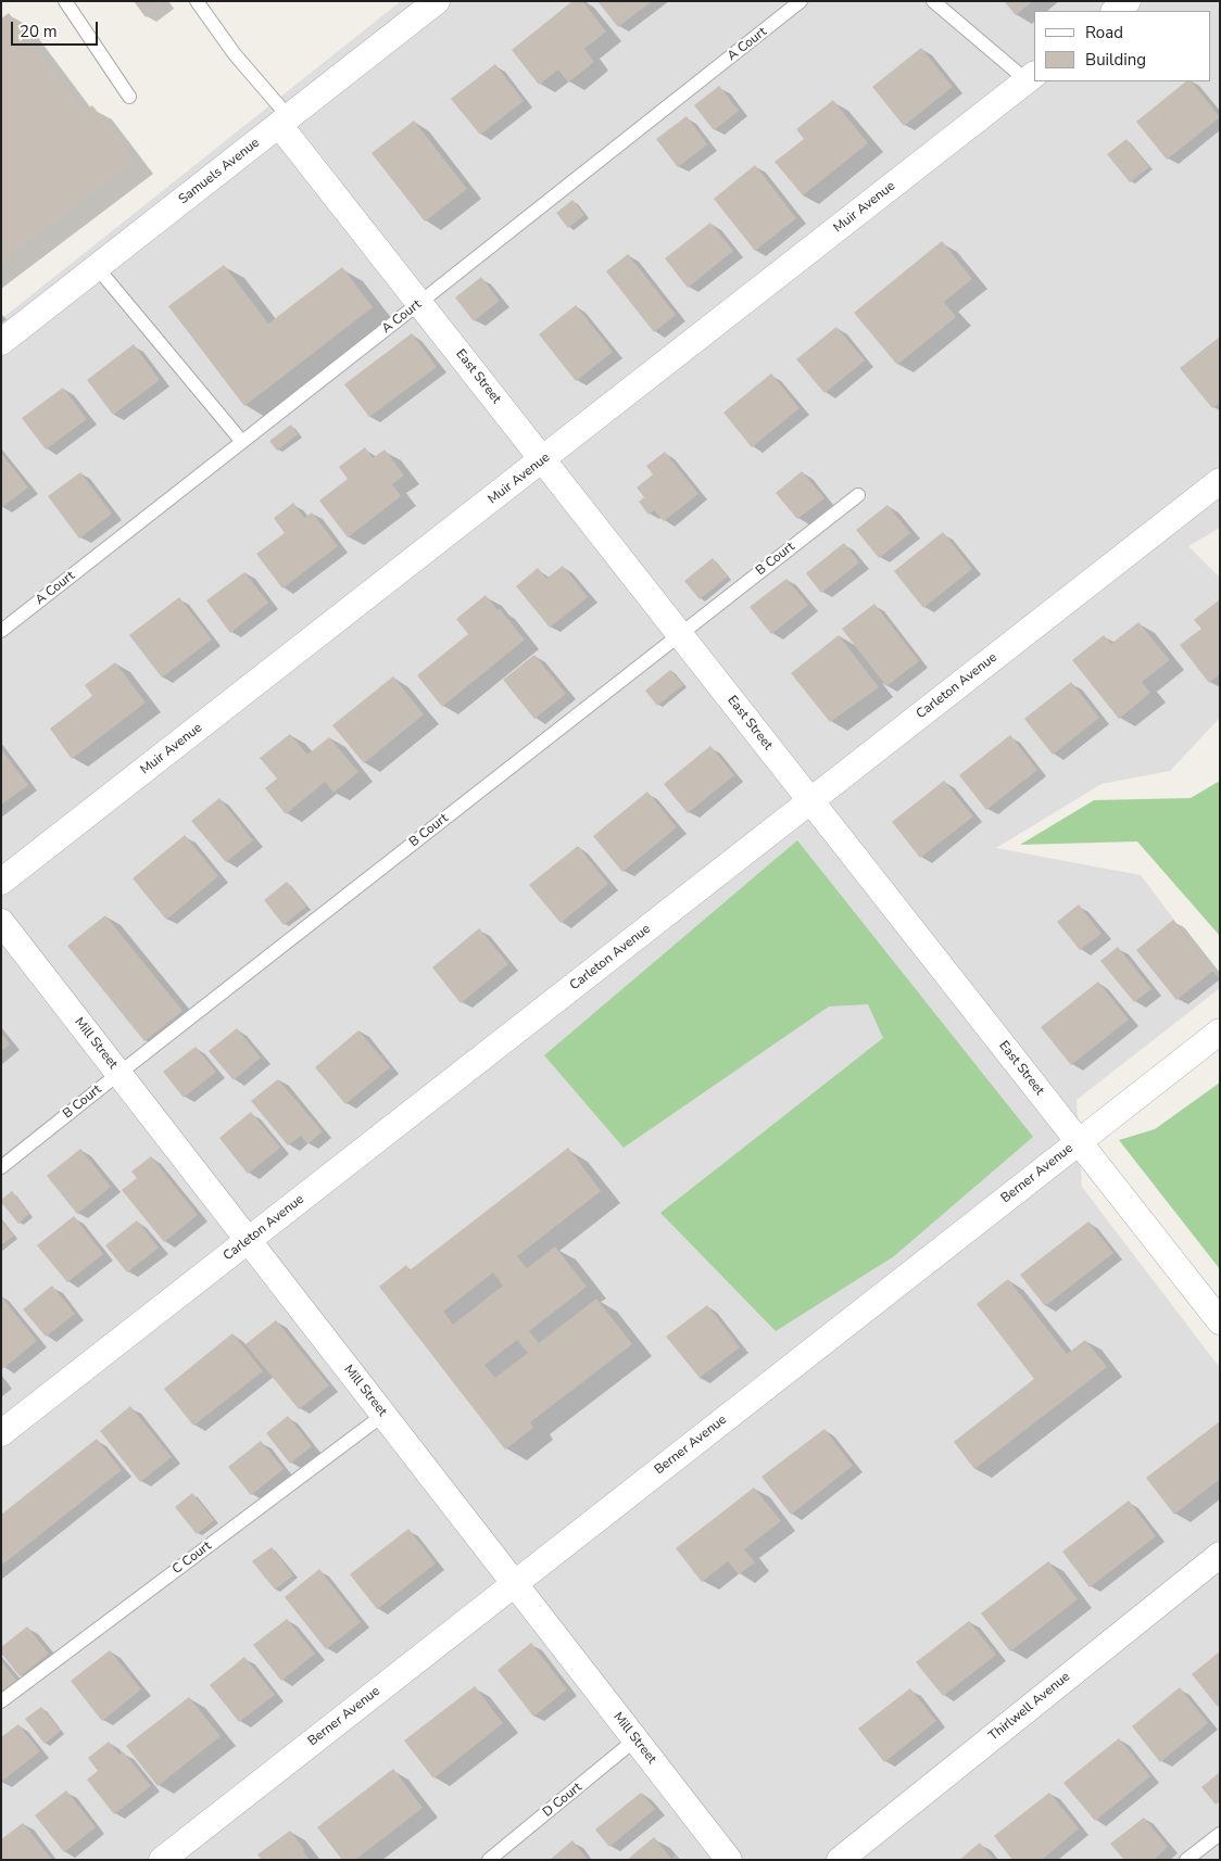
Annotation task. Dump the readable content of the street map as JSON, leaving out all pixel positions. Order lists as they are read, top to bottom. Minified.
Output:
{"streets":{"street":["Samuels Avenue","Muir Avenue","East Street","Carleton Avenue","Mill Street","Berner Avenue","Thirlwell Avenue"],"lane":["A Court","B Court","C Court","D Court"]},"crossings":[["A Court","East Street"],["Samuels Avenue","East Street"],["Muir Avenue","East Street"],["East Street","B Court"],["East Street","Carleton Avenue"],["East Street","Berner Avenue"],["B Court","Mill Street"],["Carleton Avenue","Mill Street"],["Mill Street","Berner Avenue"],["Mill Street","C Court"],["Mill Street","D Court"]],"legend":["Road","Building"],"scale_bar":"20 m"}
